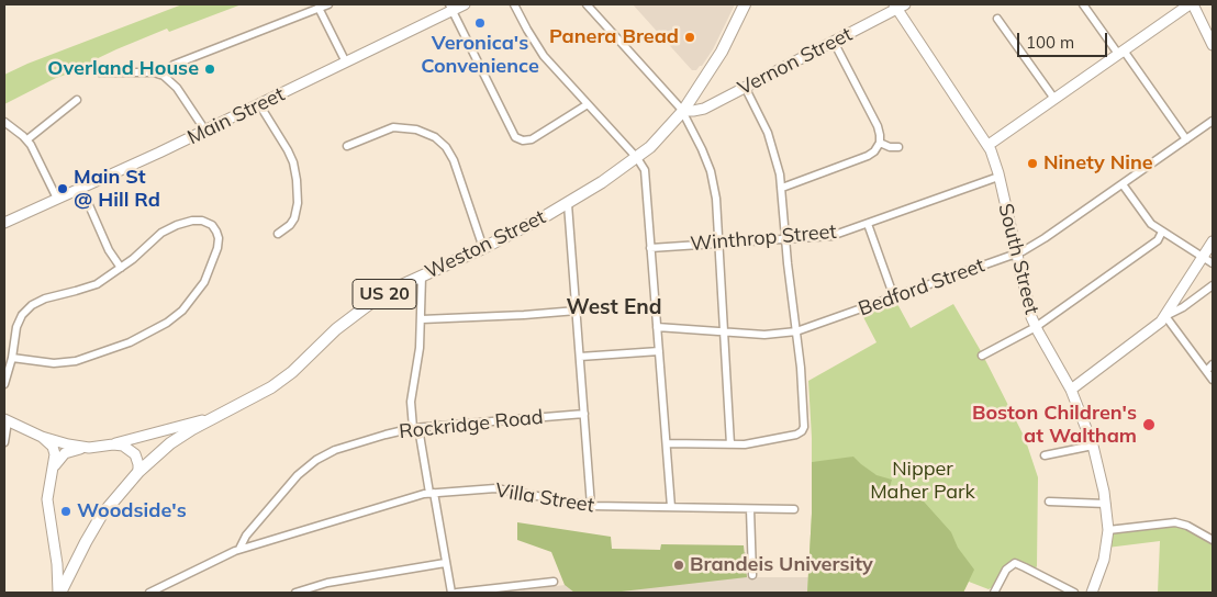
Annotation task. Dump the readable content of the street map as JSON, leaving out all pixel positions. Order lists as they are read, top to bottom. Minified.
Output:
{"streets":{"main road":["Weston Street","US 20"],"street":["Vernon Street","Main Street","Winthrop Street","South Street","Bedford Street","Rockridge Road","Villa Street"]},"crossings":[["Vernon Street","Weston Street"],["Vernon Street","South Street"],["Winthrop Street","South Street"],["South Street","Bedford Street"],["Rockridge Road","Villa Street"]],"districts":["West End"],"parks":["Nipper Maher Park"],"places":["Veronica's Convenience","Panera Bread","Overland House","Ninety Nine","Main St @ Hill Rd","Boston Children's at Waltham","Woodside's","Brandeis University"],"scale_bar":"100 m"}
